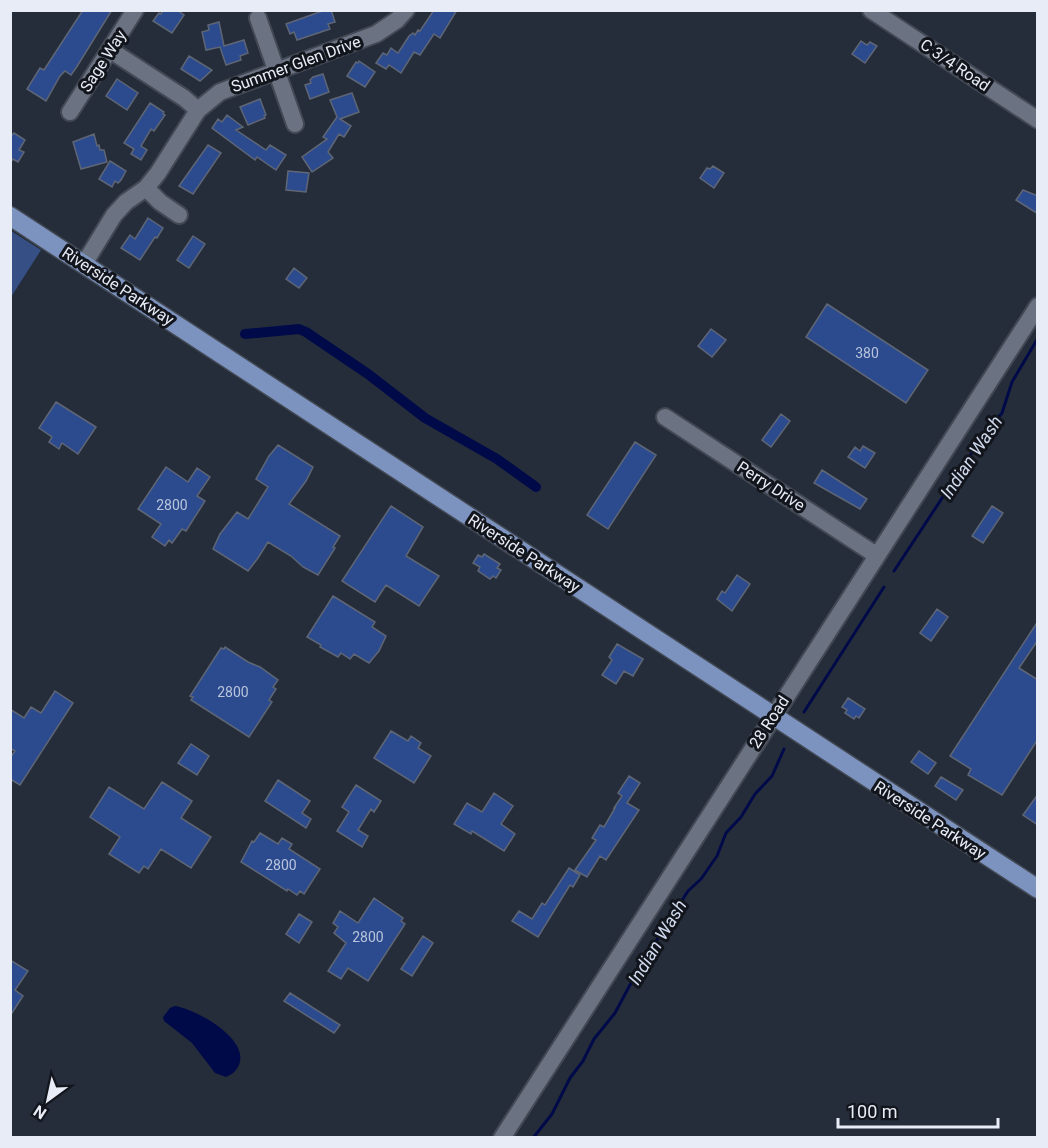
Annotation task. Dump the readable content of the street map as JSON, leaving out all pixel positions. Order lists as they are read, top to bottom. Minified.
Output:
{"streets":{"main road":["Riverside Parkway"],"street":["Sage Way","Summer Glen Drive","C 3/4 Road","Perry Drive","28 Road"]},"crossings":[["Summer Glen Drive","Riverside Parkway"],["Riverside Parkway","28 Road"],["Perry Drive","28 Road"]],"water":["Indian Wash"],"house_numbers":["380","2800","2800","2800","2800"],"scale_bar":"100 m","north":"bottom left"}
